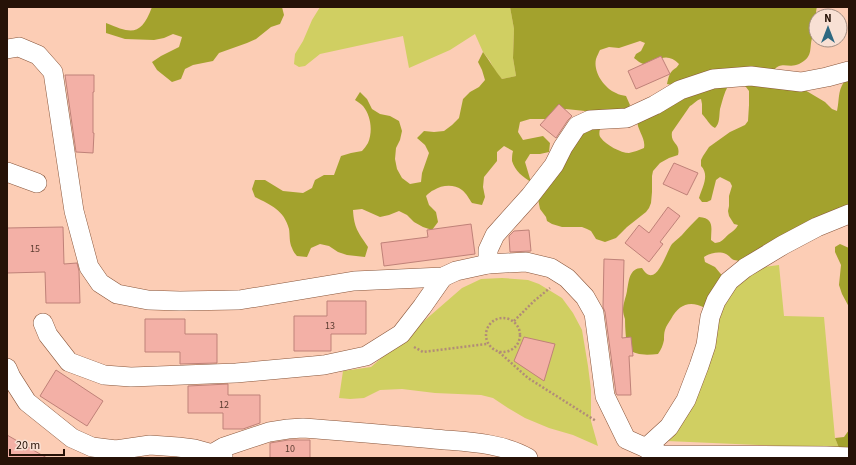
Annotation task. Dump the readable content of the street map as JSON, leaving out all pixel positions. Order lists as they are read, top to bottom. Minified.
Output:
{"house_numbers":["15","13","12","10"],"scale_bar":"20 m","north":"top"}
